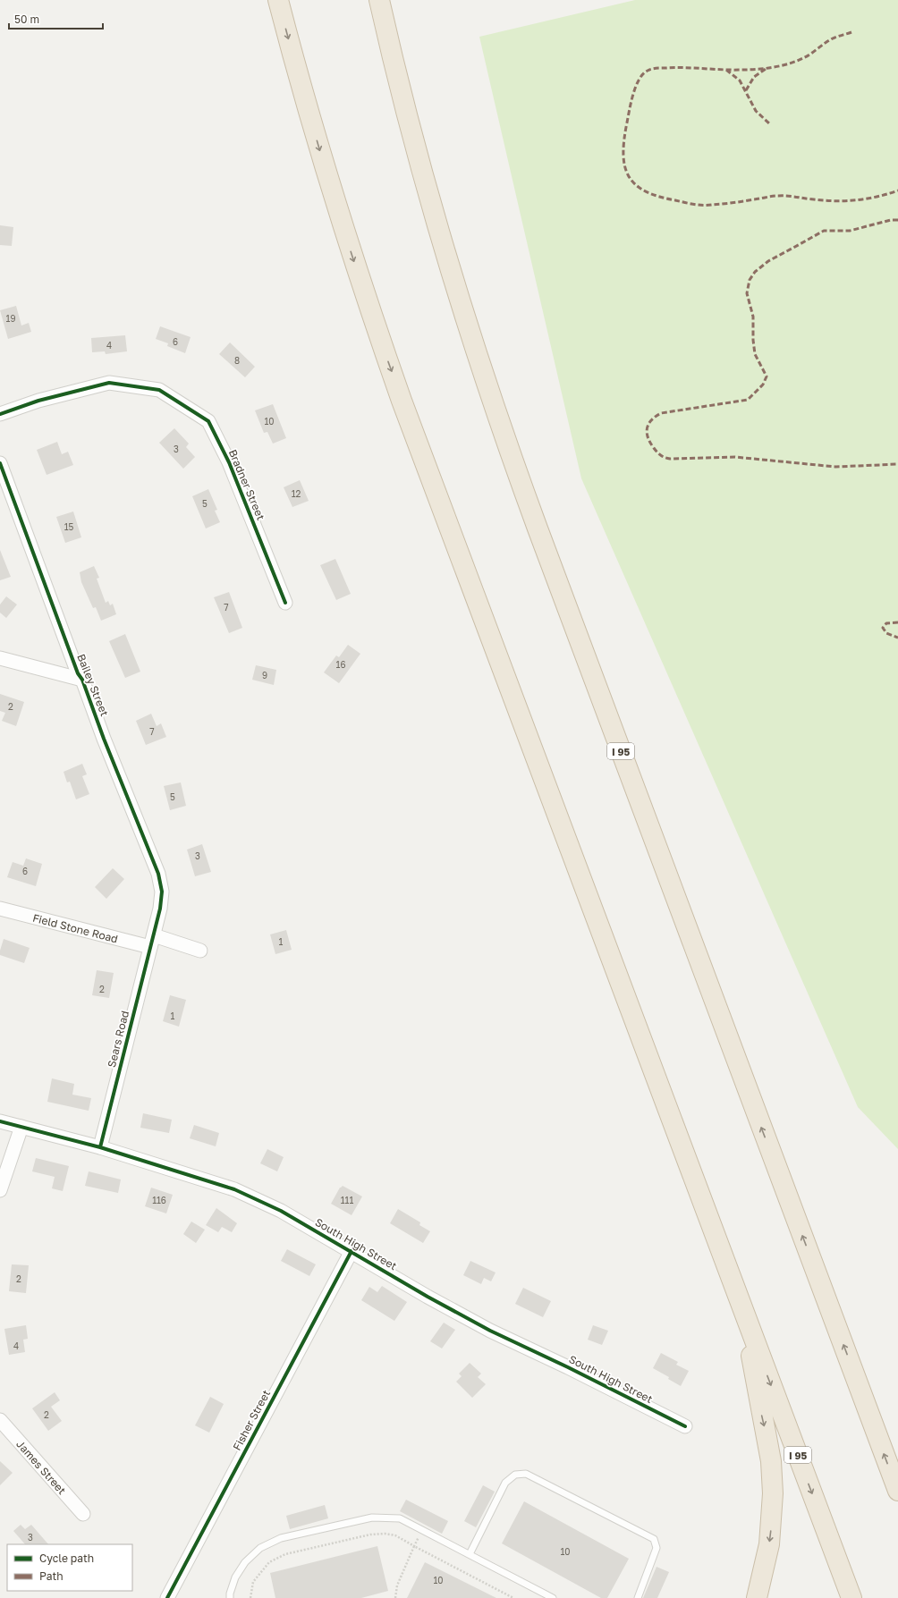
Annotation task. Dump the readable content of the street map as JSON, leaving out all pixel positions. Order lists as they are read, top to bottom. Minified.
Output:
{"streets":{"highway":["I 95"],"street":["Bradner Street","Bailey Street","Field Stone Road","Sears Road","South High Street","Fisher Street","James Street"]},"crossings":[["Bailey Street","Field Stone Road"],["Bailey Street","Sears Road"],["Field Stone Road","Sears Road"],["Sears Road","South High Street"],["South High Street","Fisher Street"]],"house_numbers":["19","6","4","8","10","3","12","5","15","7","16","9","2","7","5","3","6","1","2","1","116","111","2","4","2","3","10","10"],"legend":["Cycle path","Path"],"scale_bar":"50 m"}
